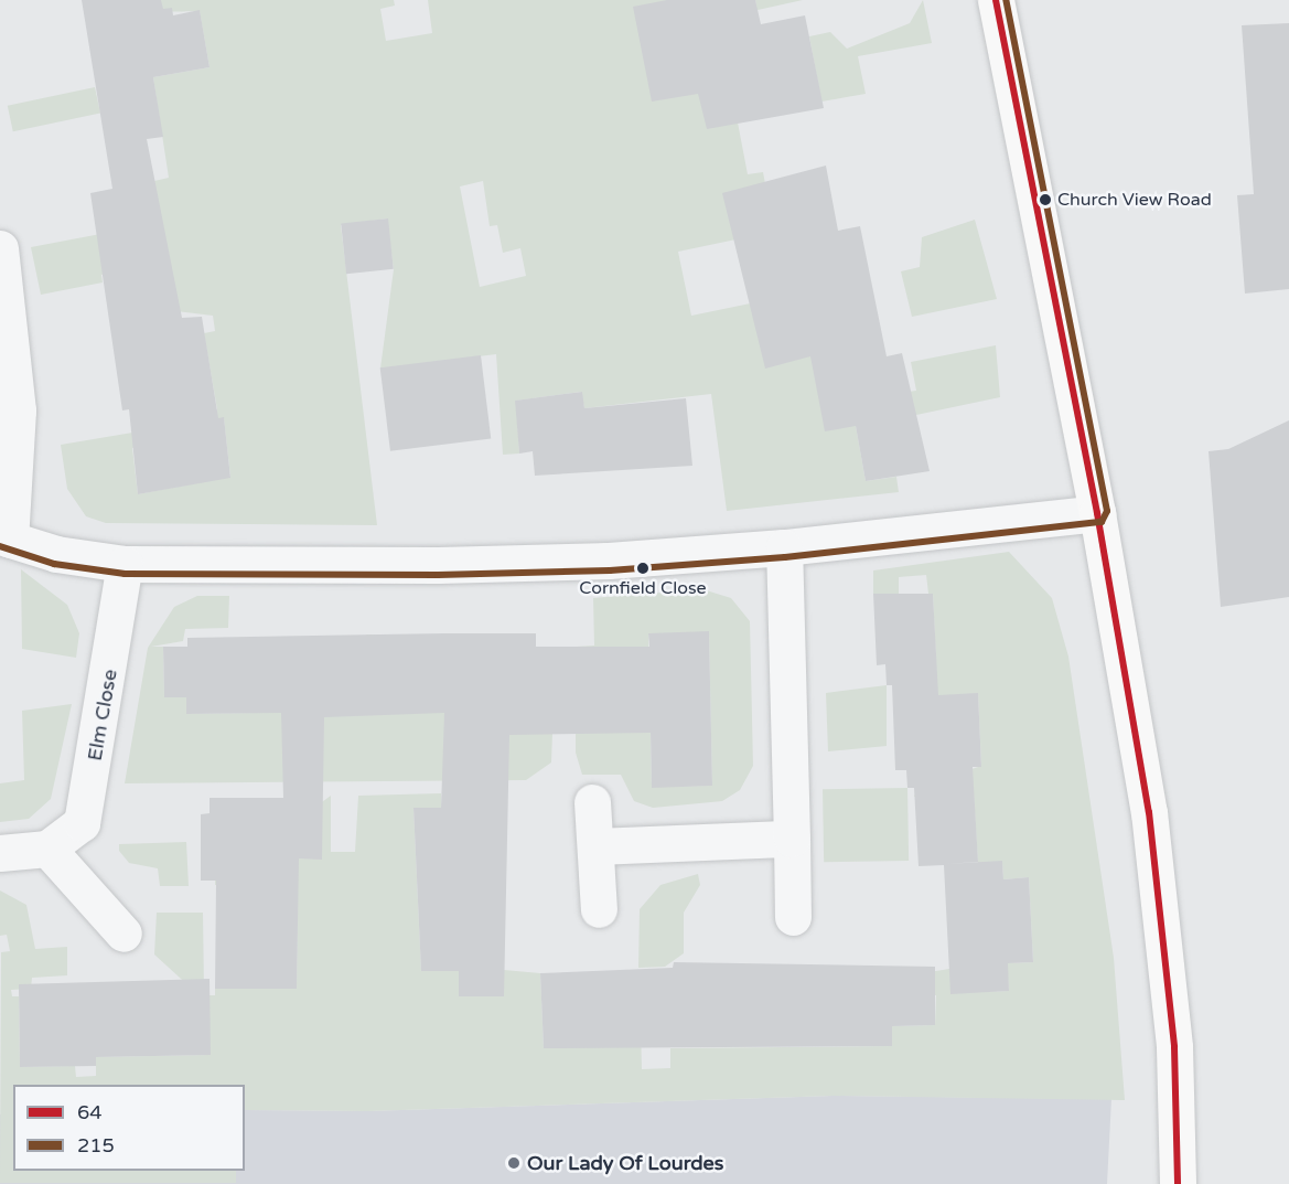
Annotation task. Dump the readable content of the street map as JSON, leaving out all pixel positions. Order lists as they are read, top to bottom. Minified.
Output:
{"streets":{"street":["Elm Close"]},"places":["Church View Road","Cornfield Close","Our Lady Of Lourdes"],"lines":["transit line 64","transit line 215"],"legend":["64","215"]}
